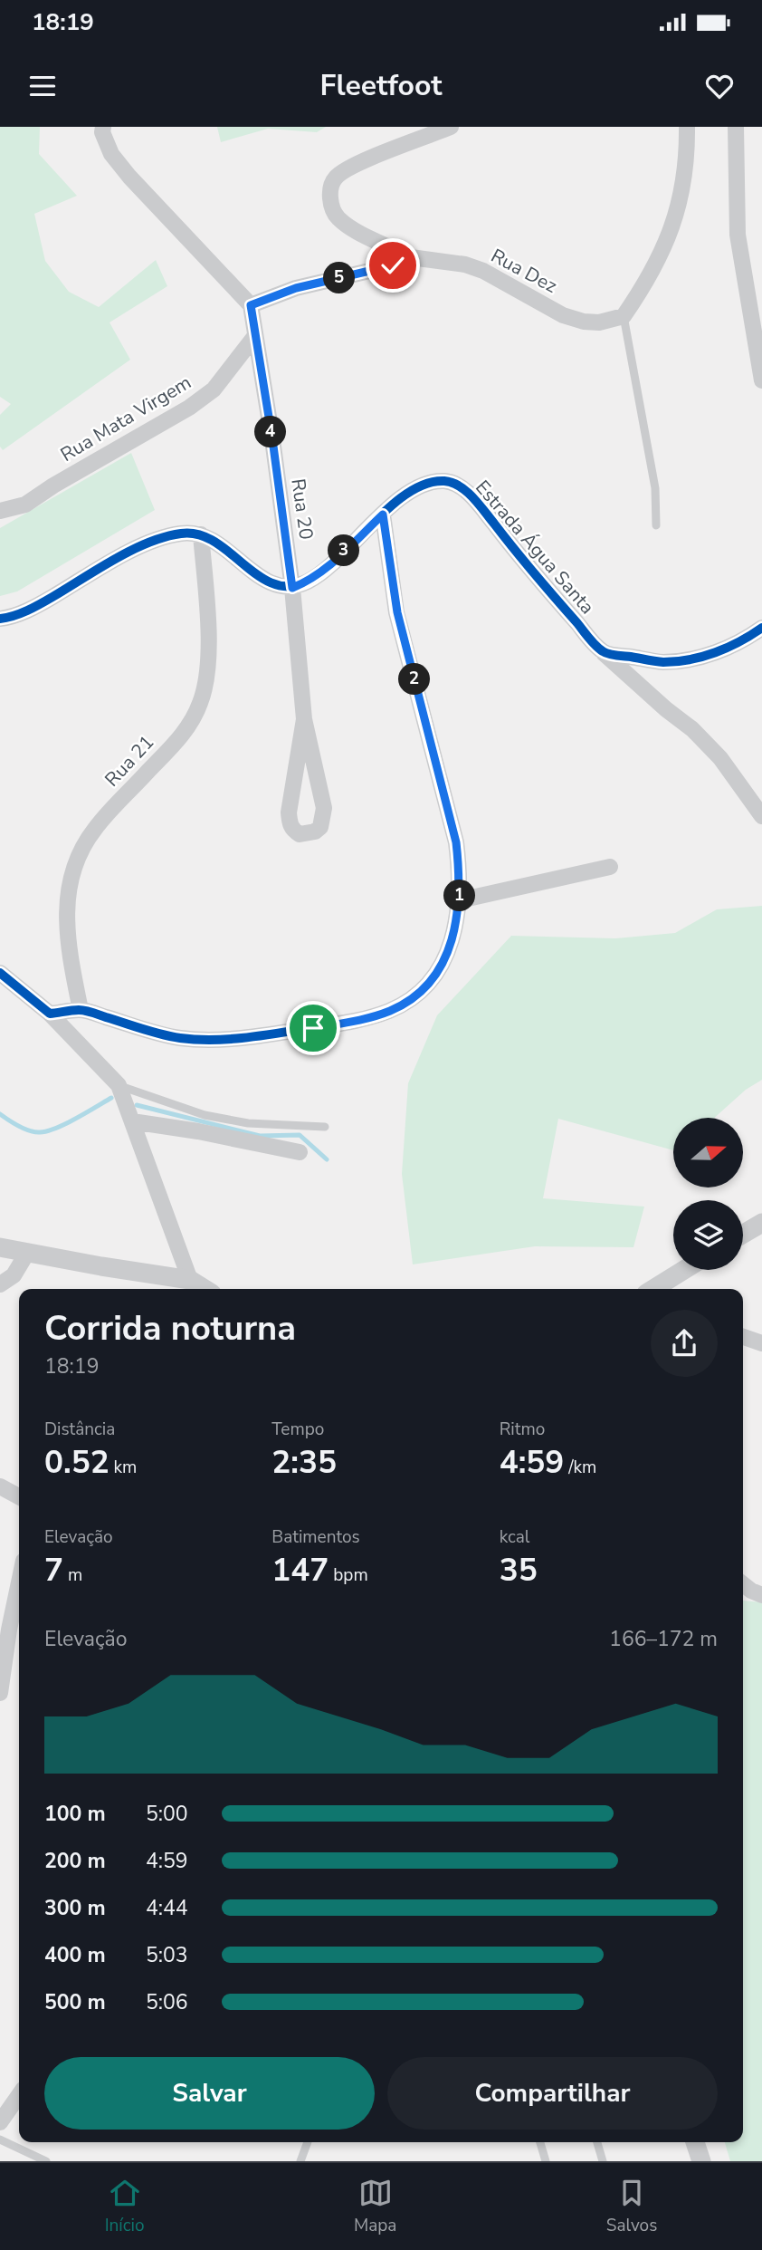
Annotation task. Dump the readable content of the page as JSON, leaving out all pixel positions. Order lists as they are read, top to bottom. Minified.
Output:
{"streets":{"street":["Rua Dez","Rua Mata Virgem","Rua 20","Estrada Água Santa","Rua 21"]},"crossings":[["Rua Dez","Rua 20"],["Rua Mata Virgem","Rua 20"],["Rua 20","Estrada Água Santa"]],"north":"right","page":{"status":"18:19","header":"Fleetfoot","pins":["5","4","3","2","1"],"heading":["Corrida noturna","18:19"],"stats":[["Distância","0.52 km"],["Tempo","2:35"],["Ritmo","4:59 /km"],["Elevação","7 m"],["Batimentos","147 bpm"],["kcal","35"]],"chart":["Elevação","166–172 m"],"list":[{"name":"100 m","note":"5:00"},{"name":"200 m","note":"4:59"},{"name":"300 m","note":"4:44"},{"name":"400 m","note":"5:03"},{"name":"500 m","note":"5:06"}],"buttons":["Salvar","Compartilhar"],"tabs":["Início","Mapa","Salvos"]}}
